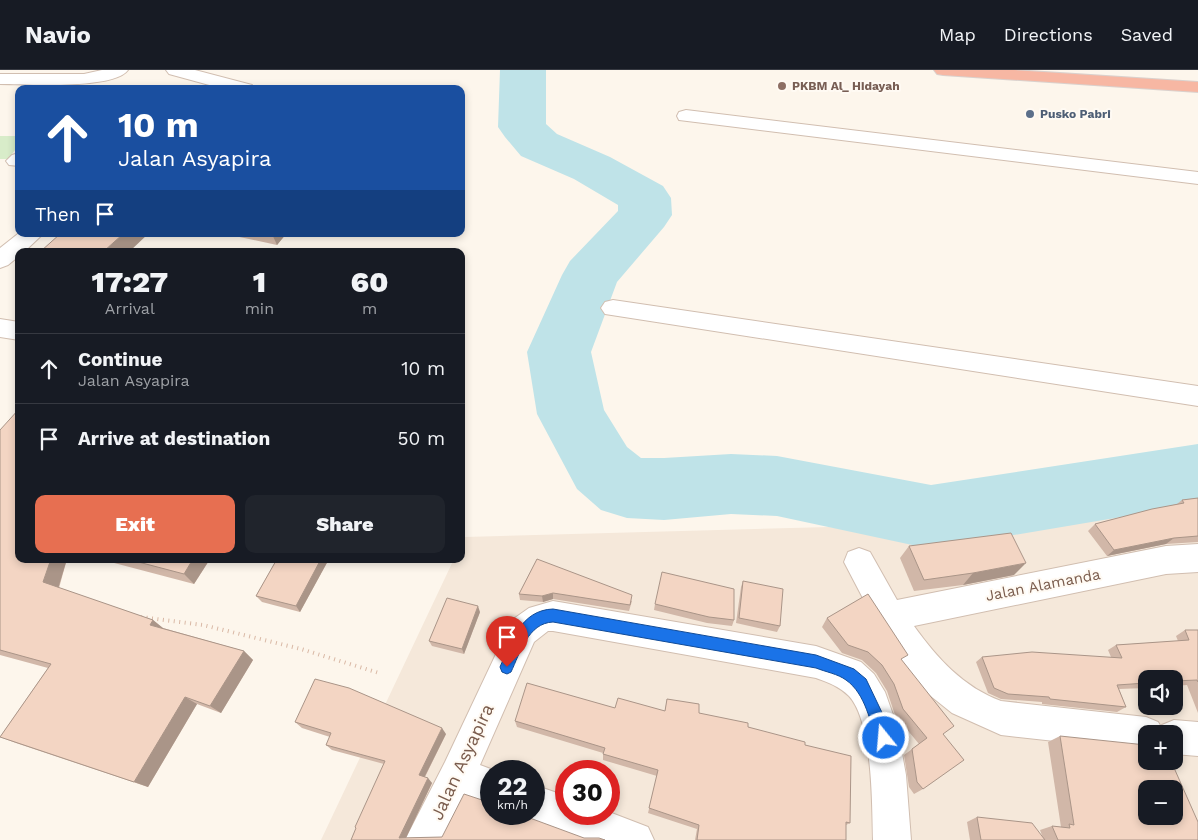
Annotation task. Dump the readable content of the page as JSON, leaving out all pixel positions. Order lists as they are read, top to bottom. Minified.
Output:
{"streets":{"street":["Jalan Alamanda","Jalan Asyapira"]},"places":["PKBM Al_ Hidayah","Pusko Pabri"],"page":{"header":"Navio","nav":["Map","Directions","Saved"],"turn":["10 m","Jalan Asyapira"],"then":"Then","eta":["17:27","Arrival","1","min","60","m"],"list":[{"name":"Continue","note":"Jalan Asyapira","value":"10 m"},{"name":"Arrive at destination","value":"50 m"}],"buttons":["Exit","Share"],"map_buttons":["+","−"],"speed":"22 km/h","limit":"30"}}
